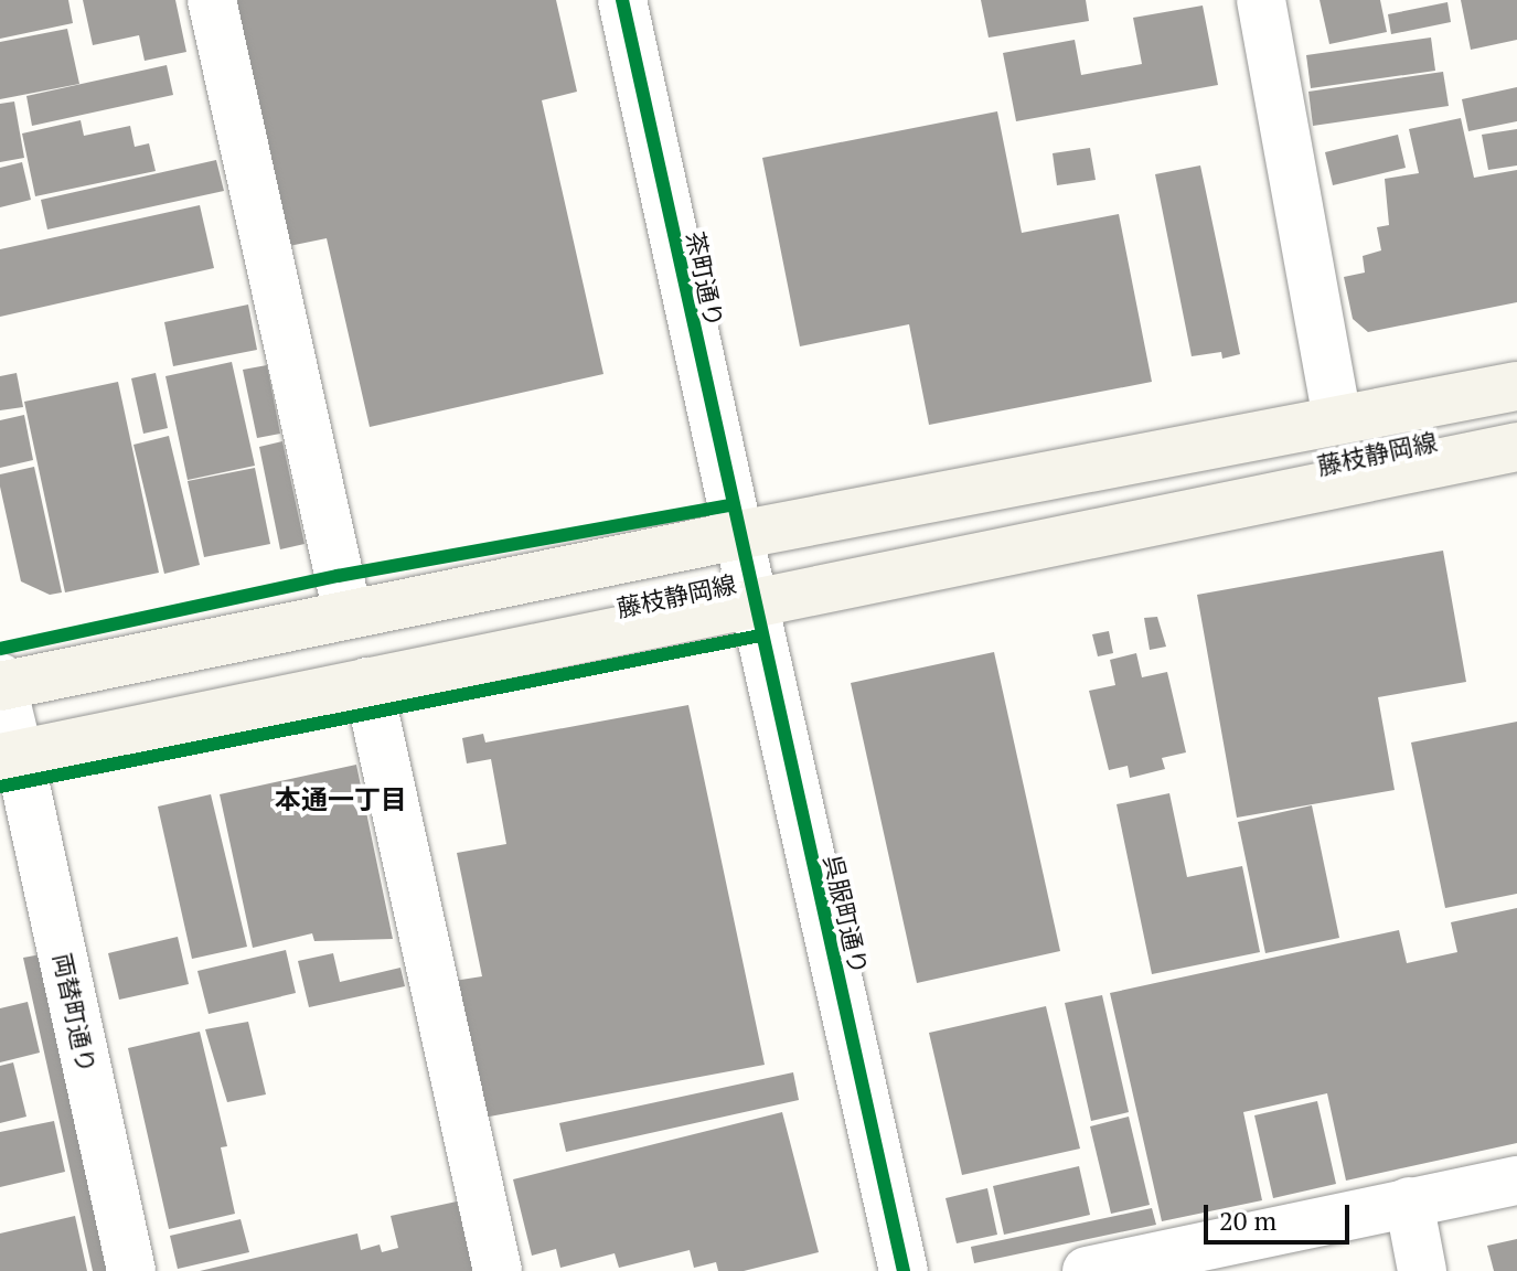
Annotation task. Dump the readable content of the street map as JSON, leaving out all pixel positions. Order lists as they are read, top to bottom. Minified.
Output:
{"streets":{"main road":["藤枝静岡線"],"street":["茶町通り","呉服町通り","両替町通り"]},"crossings":[["茶町通り","藤枝静岡線"],["茶町通り","呉服町通り"],["藤枝静岡線","呉服町通り"],["藤枝静岡線","両替町通り"]],"districts":["本通一丁目"],"scale_bar":"20 m"}
